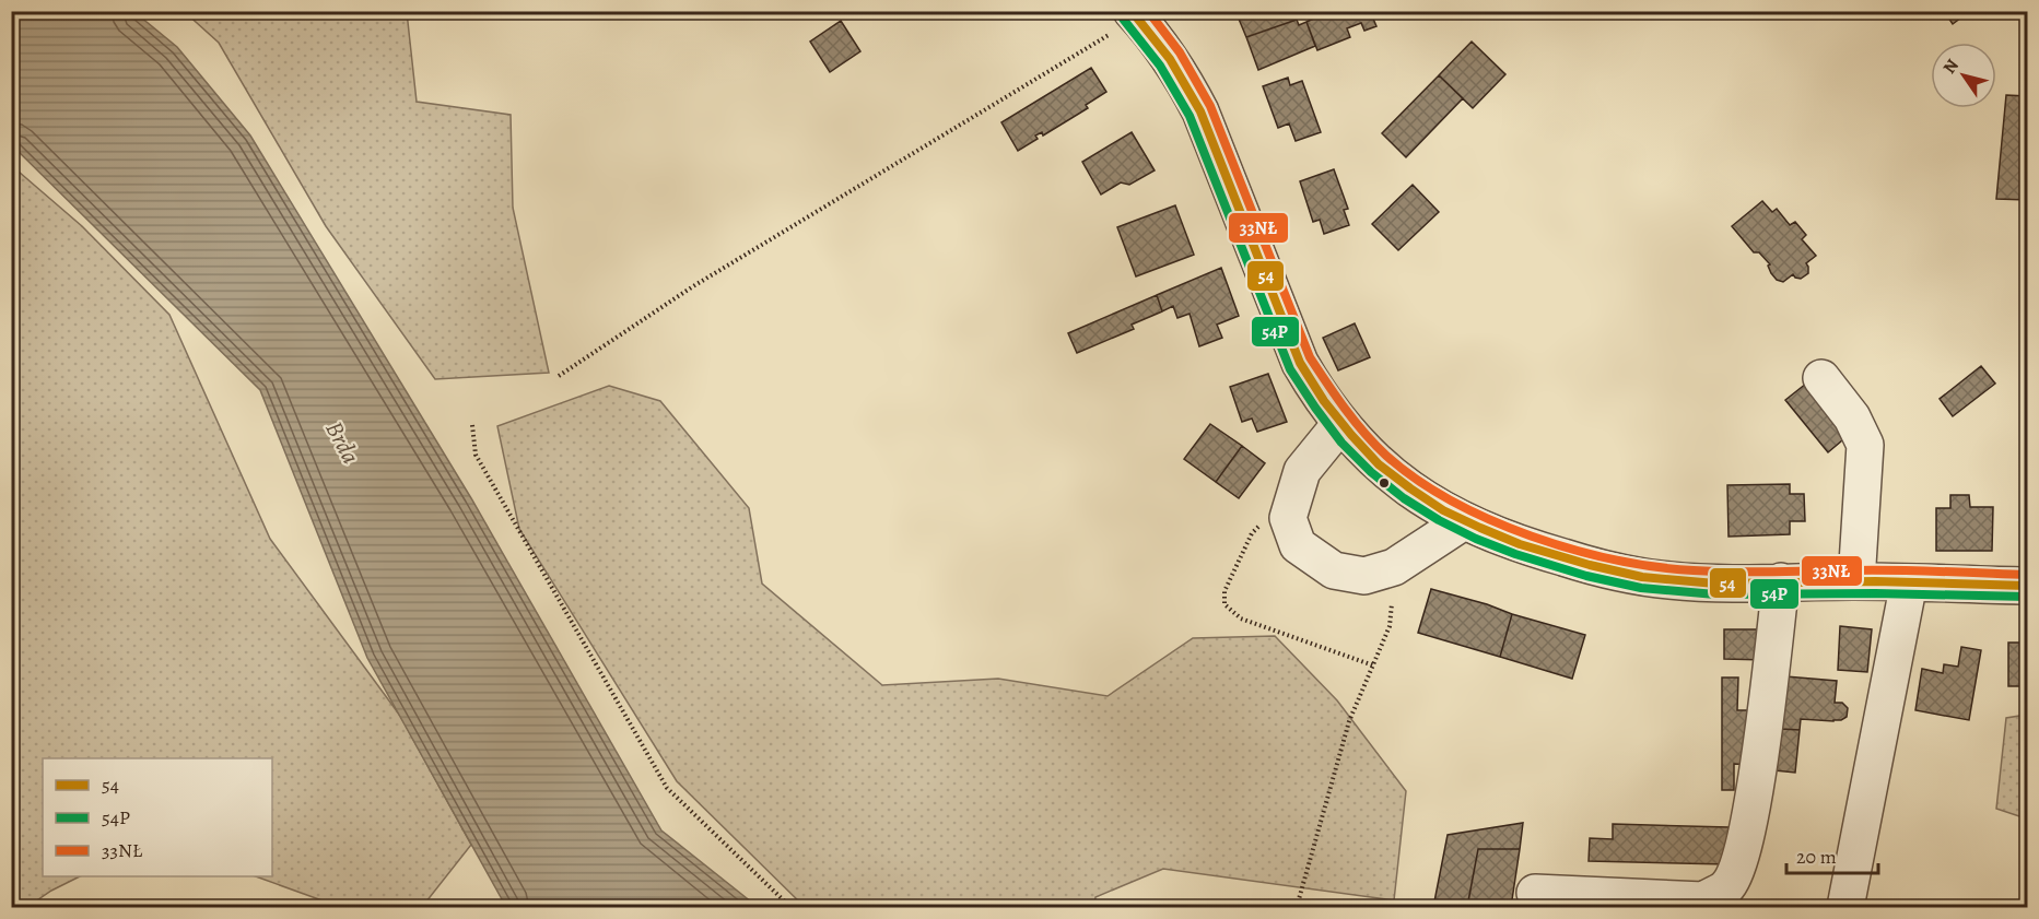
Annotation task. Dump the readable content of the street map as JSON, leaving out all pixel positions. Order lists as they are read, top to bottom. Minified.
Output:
{"water":["Brda"],"lines":["transit line 54","transit line 33NŁ","transit line 54P"],"legend":["54","54P","33NŁ"],"scale_bar":"20 m","north":"top left"}
